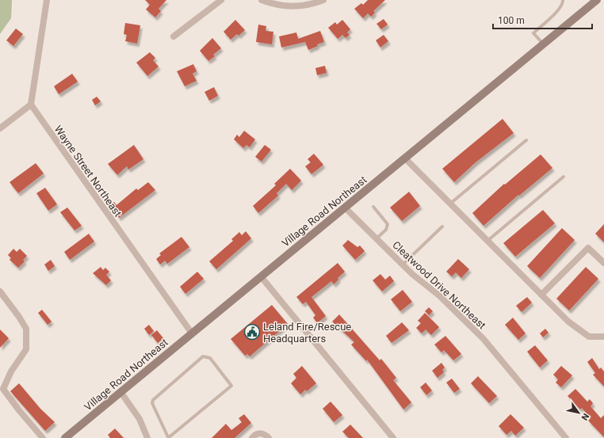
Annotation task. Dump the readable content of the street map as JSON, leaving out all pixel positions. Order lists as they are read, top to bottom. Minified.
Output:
{"streets":{"main road":["Village Road Northeast"],"street":["Wayne Street Northeast","Cleatwood Drive Northeast"]},"crossings":[["Wayne Street Northeast","Village Road Northeast"],["Village Road Northeast","Cleatwood Drive Northeast"]],"places":{"public building":["Leland Fire/Rescue Headquarters"]},"scale_bar":"100 m","north":"bottom right"}
